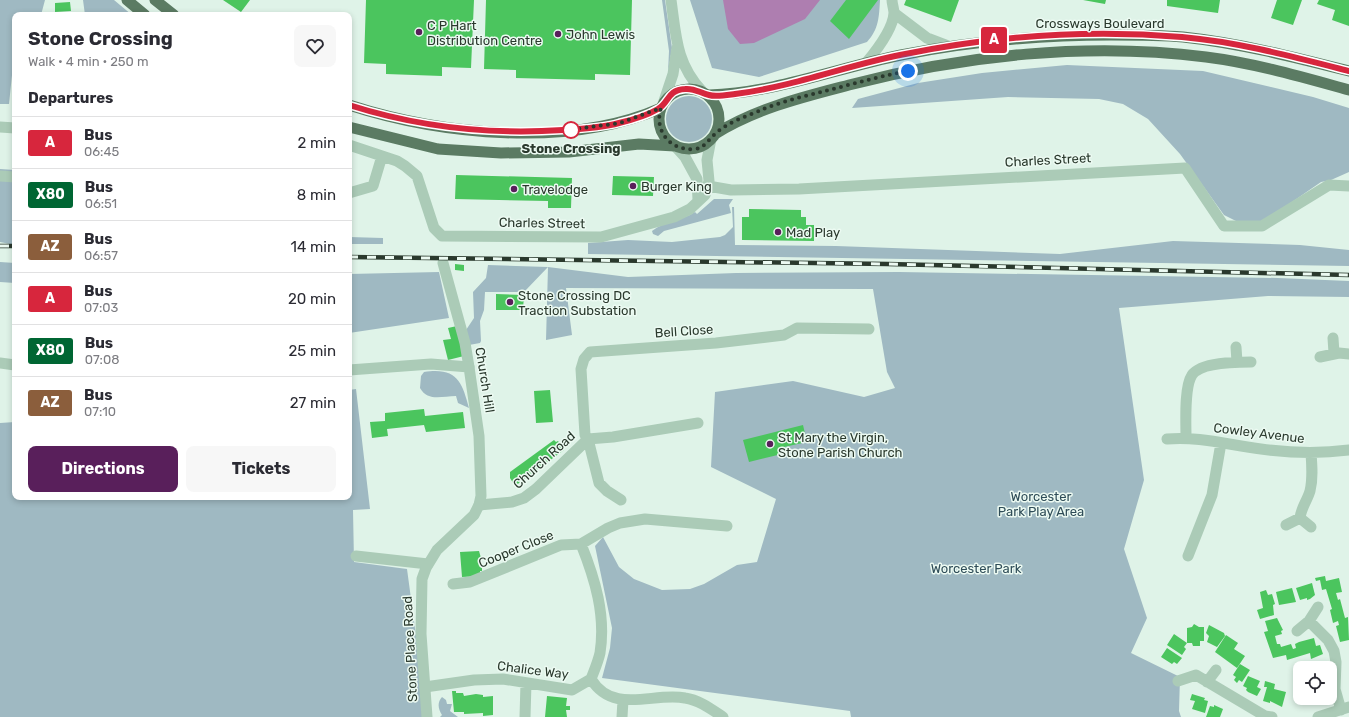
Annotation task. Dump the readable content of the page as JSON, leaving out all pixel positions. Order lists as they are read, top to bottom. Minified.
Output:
{"streets":{"main road":["Crossways Boulevard"],"street":["Charles Street","Bell Close","Church Hill","Cowley Avenue","Church Road","Cooper Close","Stone Place Road","Chalice Way"]},"crossings":[["Bell Close","Church Road"],["Church Hill","Church Road"],["Church Hill","Stone Place Road"],["Church Road","Stone Place Road"],["Stone Place Road","Chalice Way"]],"parks":["Worcester Park Play Area","Worcester Park"],"places":["C P Hart Distribution Centre","John Lewis","Stone Crossing","Burger King","Travelodge","Mad Play","Stone Crossing DC Traction Substation","St Mary the Virgin, Stone Parish Church"],"lines":["bus line A"],"page":{"on_map":"A","heading":[["Stone Crossing","Walk · 4 min · 250 m"],"Departures"],"list":[{"mark":"A","name":"Bus","note":"06:45","value":"2 min"},{"mark":"X80","name":"Bus","note":"06:51","value":"8 min"},{"mark":"AZ","name":"Bus","note":"06:57","value":"14 min"},{"mark":"A","name":"Bus","note":"07:03","value":"20 min"},{"mark":"X80","name":"Bus","note":"07:08","value":"25 min"},{"mark":"AZ","name":"Bus","note":"07:10","value":"27 min"}],"buttons":["Directions","Tickets"]}}
